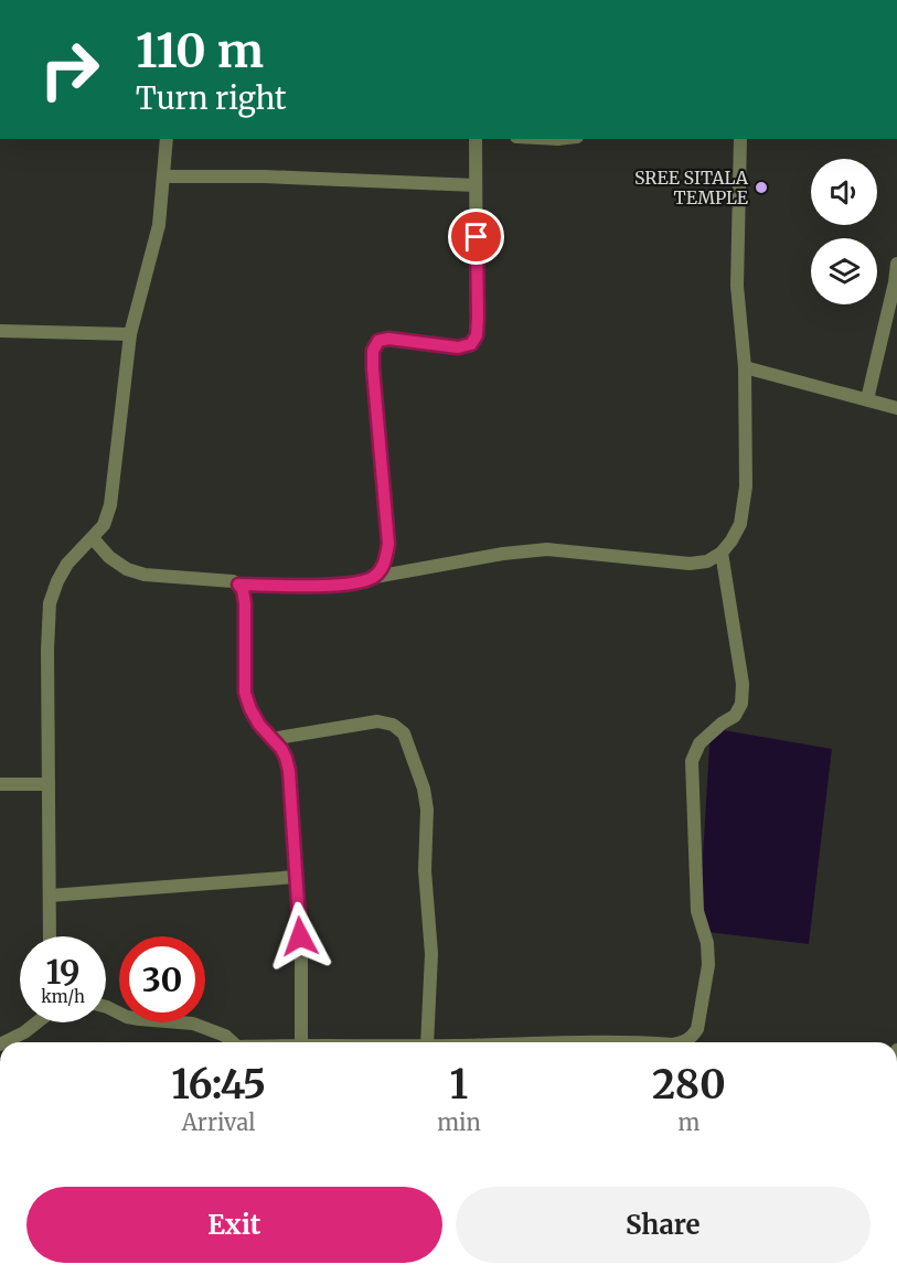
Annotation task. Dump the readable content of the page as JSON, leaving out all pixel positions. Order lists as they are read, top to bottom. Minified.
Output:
{"places":["SREE SITALA TEMPLE"],"page":{"turn":["110 m","Turn right"],"speed":"19 km/h","limit":"30","eta":["16:45","Arrival","1","min","280","m"],"buttons":["Exit","Share"]}}
